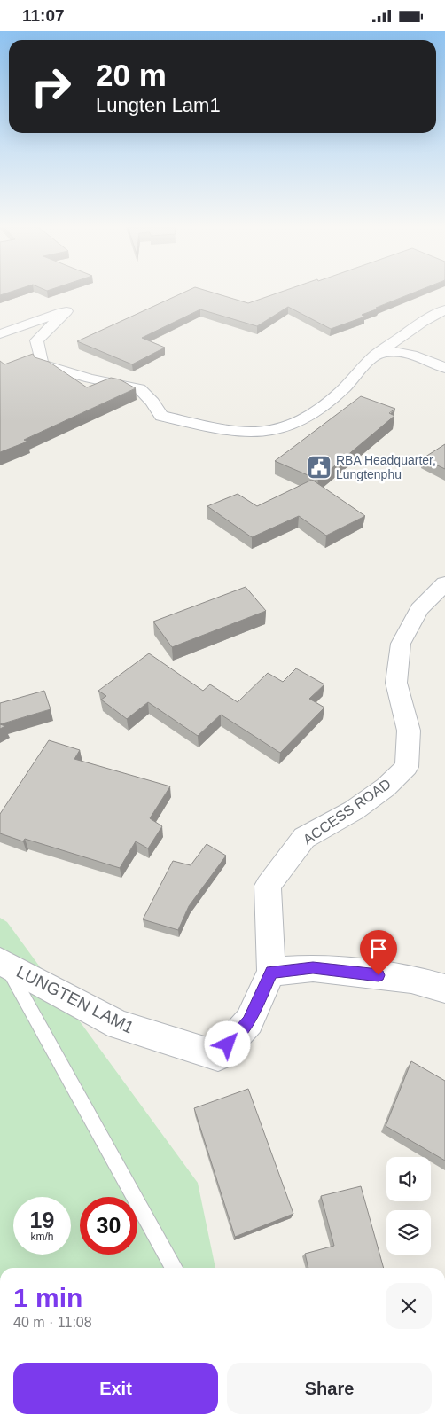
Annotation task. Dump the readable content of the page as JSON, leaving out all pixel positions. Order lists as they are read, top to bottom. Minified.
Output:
{"streets":{"street":["ACCESS ROAD","LUNGTEN LAM1"]},"crossings":[["ACCESS ROAD","LUNGTEN LAM1"]],"places":{"public building":["RBA Headquarter, Lungtenphu"]},"page":{"status":"11:07","turn":["20 m","Lungten Lam1"],"speed":"19 km/h","limit":"30","heading":["1 min","40 m · 11:08"],"buttons":["Exit","Share"]}}
